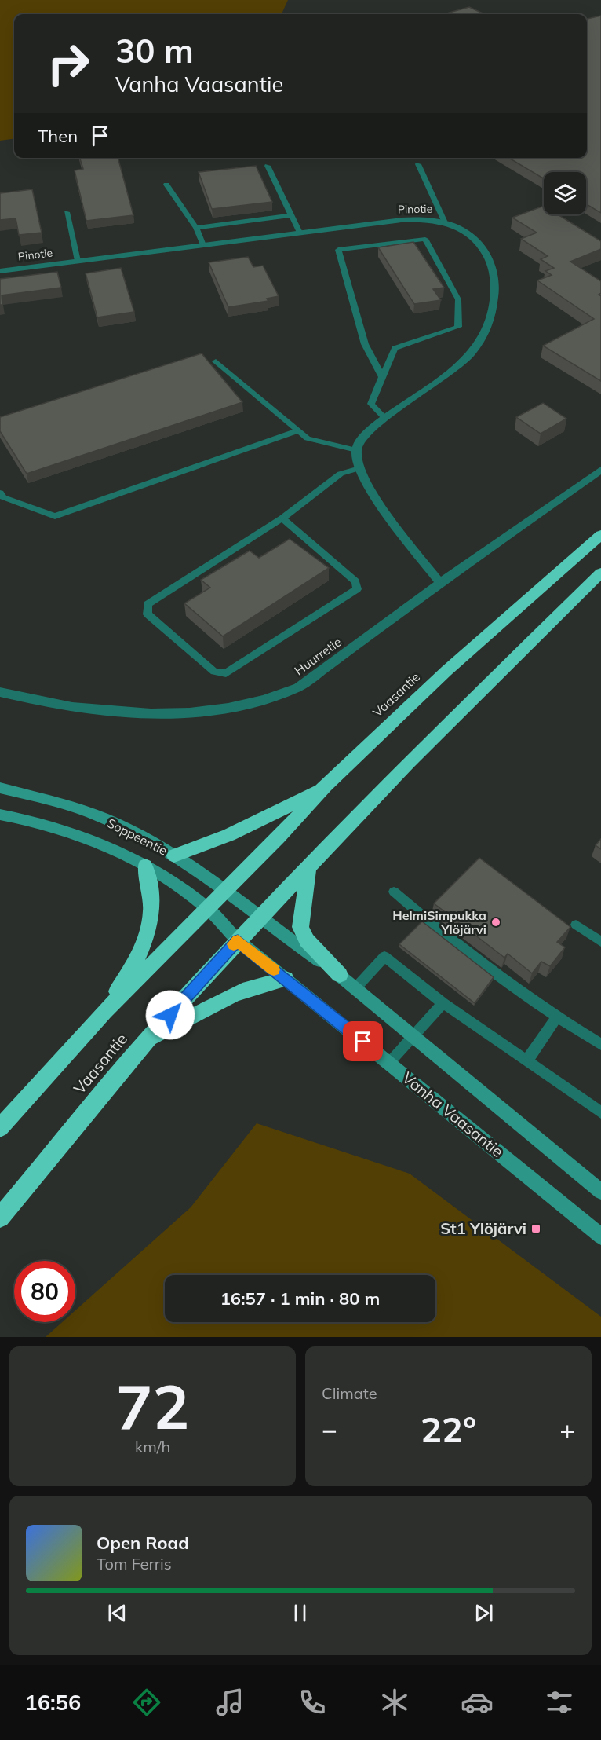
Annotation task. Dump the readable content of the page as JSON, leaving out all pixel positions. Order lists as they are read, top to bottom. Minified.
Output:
{"streets":{"highway":["Vaasantie"],"main road":["Soppeentie","Vanha Vaasantie"],"street":["Pinotie","Huurretie"]},"crossings":[["Vaasantie","Soppeentie"],["Vaasantie","Vanha Vaasantie"],["Soppeentie","Vanha Vaasantie"]],"places":{"other":["HelmiSimpukka Ylöjärvi"],"transit":["St1 Ylöjärvi"]},"page":{"turn":["30 m","Vanha Vaasantie"],"then":"Then","limit":"80","trip":"16:57 · 1 min · 80 m","tile":[["72","km/h"],"Climate"],"heat":["−","22°","+"],"song":["Open Road","Tom Ferris"],"tabs":"16:56"}}
